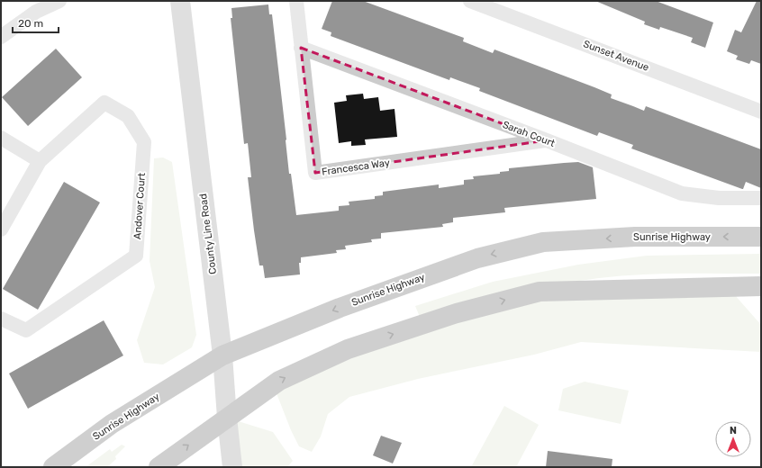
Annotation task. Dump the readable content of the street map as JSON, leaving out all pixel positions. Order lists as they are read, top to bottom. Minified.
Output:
{"streets":{"highway":["Sunrise Highway"],"main road":["County Line Road"],"street":["Sunset Avenue","Sarah Court","Francesca Way","Andover Court"]},"crossings":[["Sarah Court","Francesca Way"],["County Line Road","Sunrise Highway"]],"scale_bar":"20 m","north":"top"}
